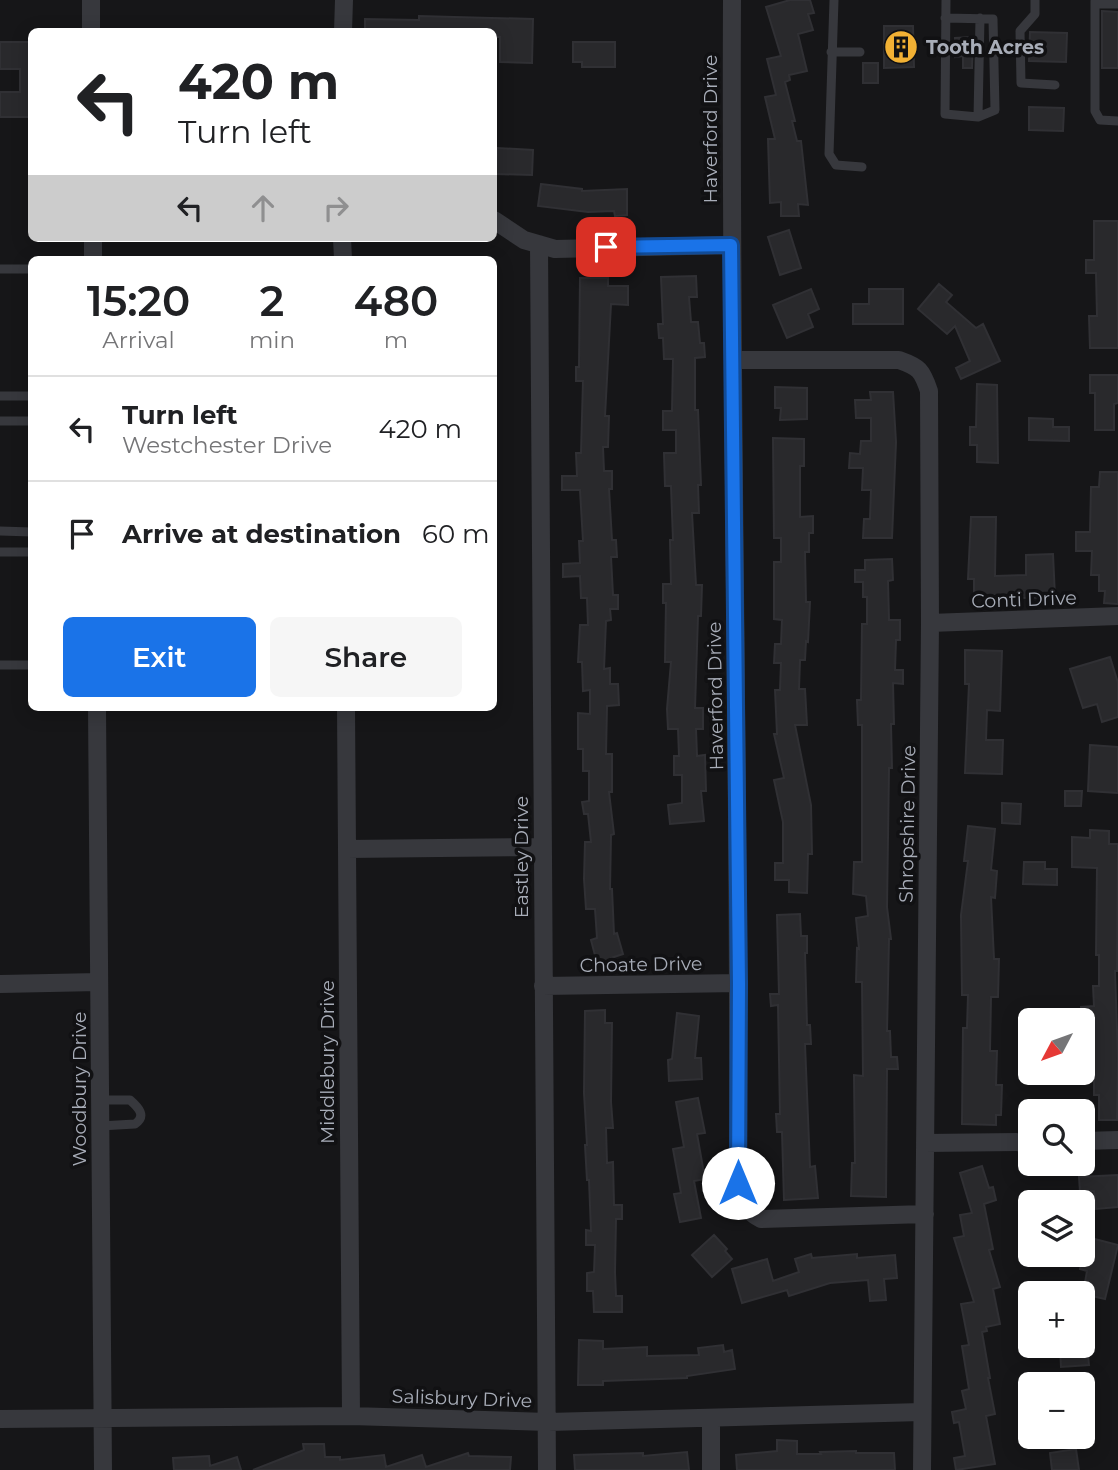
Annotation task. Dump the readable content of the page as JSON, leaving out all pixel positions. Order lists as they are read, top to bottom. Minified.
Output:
{"streets":{"street":["Haverford Drive","Conti Drive","Shropshire Drive","Eastley Drive","Choate Drive","Middlebury Drive","Woodbury Drive","Salisbury Drive"]},"crossings":[["Haverford Drive","Shropshire Drive"],["Haverford Drive","Choate Drive"],["Conti Drive","Shropshire Drive"],["Shropshire Drive","Salisbury Drive"],["Eastley Drive","Choate Drive"],["Eastley Drive","Salisbury Drive"],["Middlebury Drive","Salisbury Drive"],["Woodbury Drive","Salisbury Drive"]],"places":{"building":["Tooth Acres"]},"north":"bottom left","page":{"turn":["420 m","Turn left"],"eta":["15:20","Arrival","2","min","480","m"],"list":[{"name":"Turn left","note":"Westchester Drive","value":"420 m"},{"name":"Arrive at destination","value":"60 m"}],"buttons":["Exit","Share"],"map_buttons":["+","−"]}}
